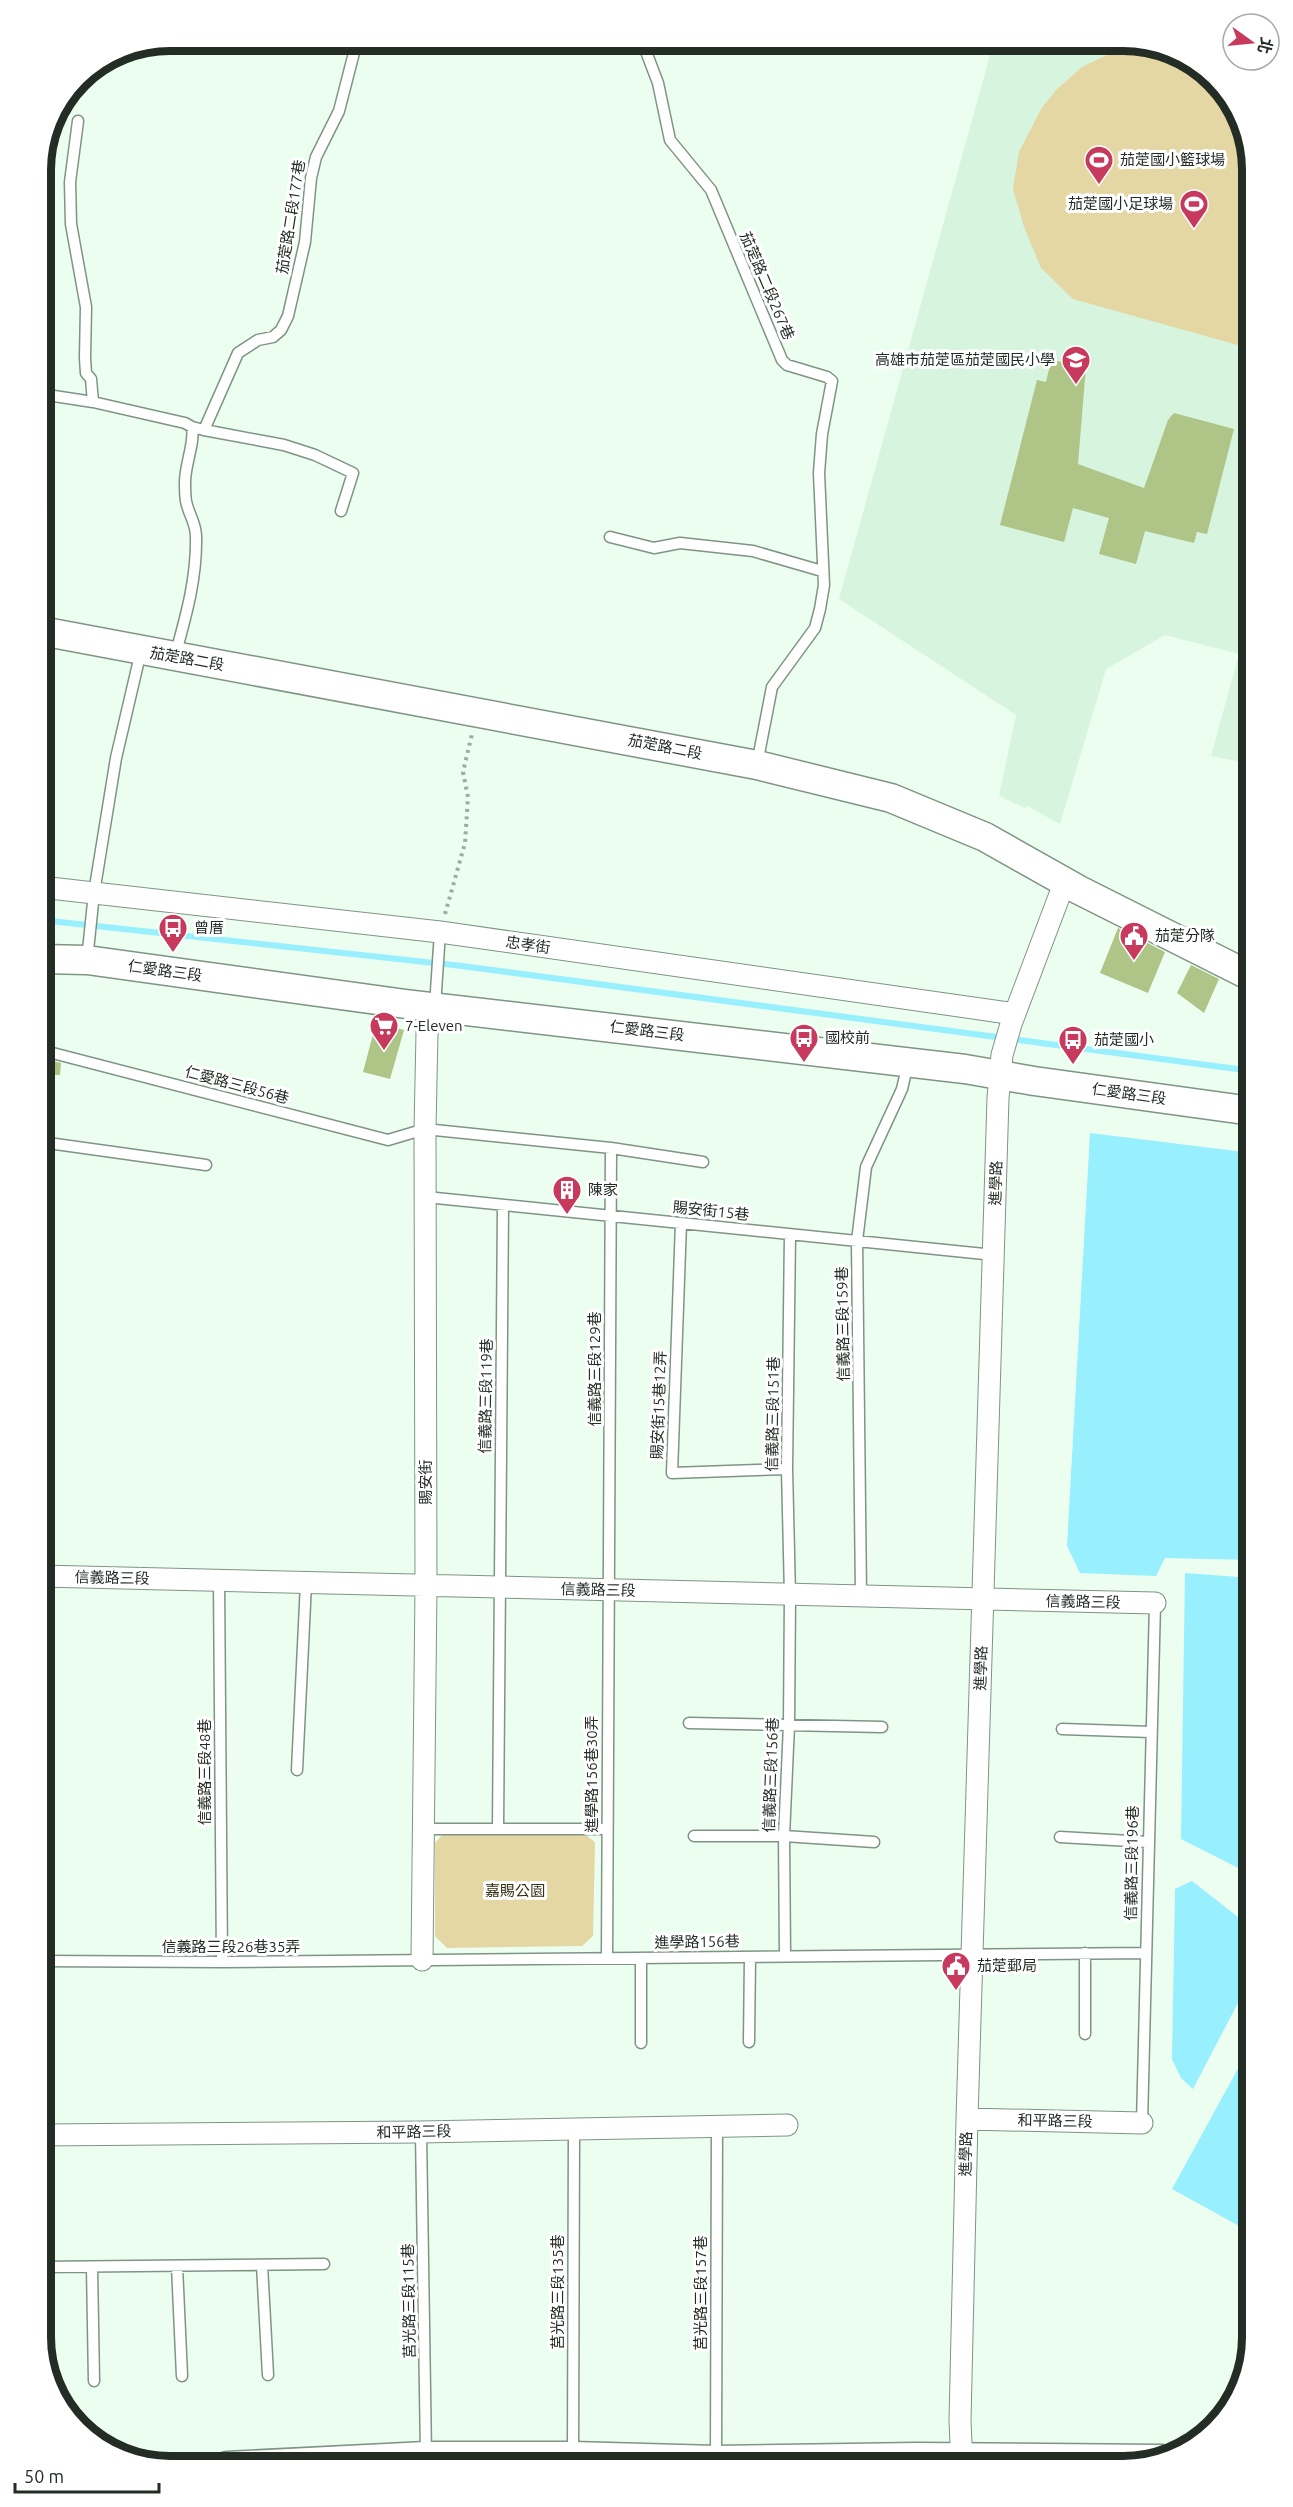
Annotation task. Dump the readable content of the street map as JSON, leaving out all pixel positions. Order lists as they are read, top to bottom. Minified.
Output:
{"streets":{"street":["茄萣路二段","忠孝街","仁愛路三段","進學路","賜安街","信義路三段","和平路三段"],"lane":["茄萣路二段177巷","茄萣路二段267巷","仁愛路三段56巷","賜安街15巷","信義路三段159巷","信義路三段129巷","信義路三段119巷","賜安街15巷12弄","信義路三段151巷","信義路三段48巷","進學路156巷30弄","信義路三段156巷","信義路三段196巷","進學路156巷","信義路三段26巷35弄","莒光路三段135巷","莒光路三段157巷","莒光路三段115巷"]},"crossings":[["茄萣路二段267巷","茄萣路二段"],["茄萣路二段","進學路"],["忠孝街","進學路"],["仁愛路三段","進學路"],["仁愛路三段","信義路三段159巷"],["仁愛路三段","賜安街"],["仁愛路三段56巷","賜安街"],["進學路","賜安街15巷"],["進學路","信義路三段"],["進學路","進學路156巷"],["進學路","和平路三段"],["賜安街15巷","信義路三段159巷"],["賜安街15巷","信義路三段129巷"],["賜安街15巷","信義路三段119巷"],["賜安街15巷","賜安街15巷12弄"],["賜安街15巷","信義路三段151巷"],["賜安街15巷","賜安街"],["信義路三段159巷","信義路三段"],["信義路三段129巷","信義路三段"],["信義路三段129巷","進學路156巷30弄"],["信義路三段119巷","信義路三段"],["賜安街15巷12弄","信義路三段151巷"],["信義路三段151巷","信義路三段"],["信義路三段151巷","信義路三段156巷"],["賜安街","信義路三段"],["賜安街","進學路156巷"],["賜安街","信義路三段26巷35弄"],["信義路三段","信義路三段48巷"],["信義路三段","進學路156巷30弄"],["信義路三段","信義路三段156巷"],["信義路三段","信義路三段196巷"],["信義路三段48巷","信義路三段26巷35弄"],["進學路156巷30弄","進學路156巷"],["信義路三段156巷","進學路156巷"],["信義路三段196巷","進學路156巷"],["信義路三段196巷","和平路三段"],["進學路156巷","信義路三段26巷35弄"],["和平路三段","莒光路三段135巷"],["和平路三段","莒光路三段157巷"],["和平路三段","莒光路三段115巷"]],"parks":["嘉賜公園"],"places":{"sports":["茄萣國小籃球場","茄萣國小足球場"],"school or university":["高雄市茄萣區茄萣國民小學"],"bus stop":["曾厝","國校前","茄萣國小"],"public building":["茄萣分隊","茄萣郵局"],"supermarket":["7-Eleven"],"building":["陳家"]},"scale_bar":"50 m","north":"right"}
